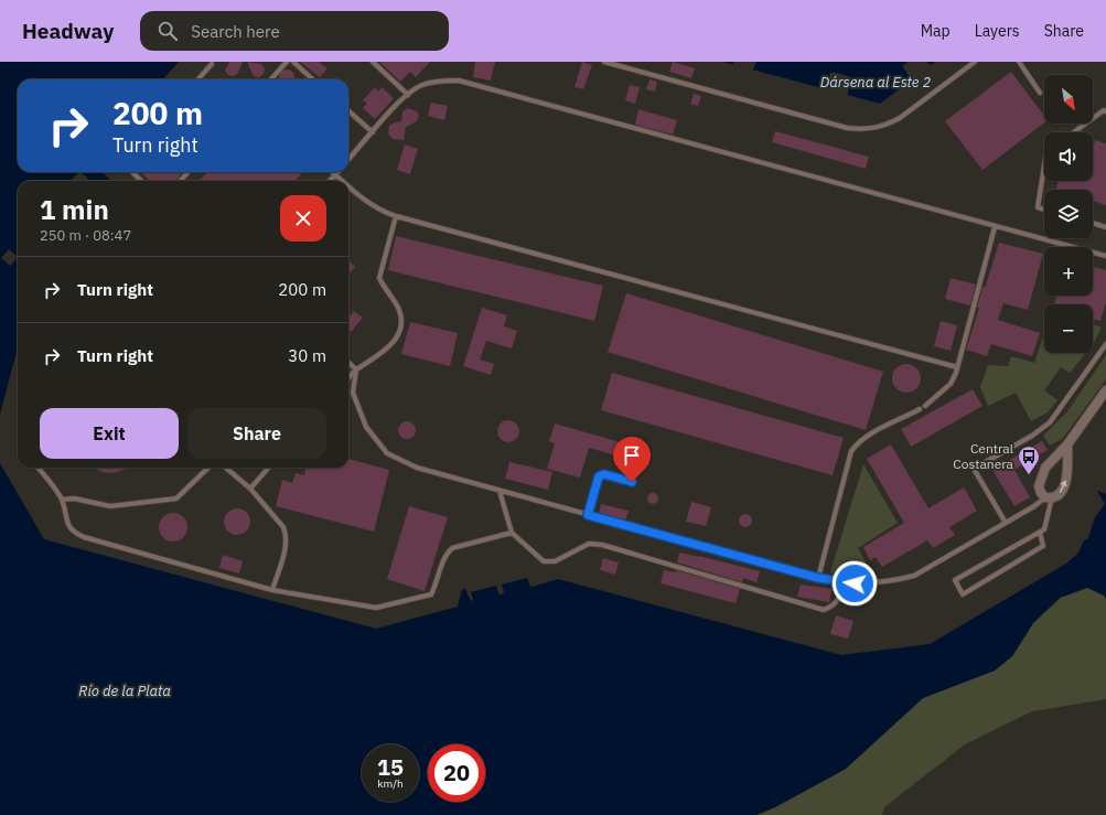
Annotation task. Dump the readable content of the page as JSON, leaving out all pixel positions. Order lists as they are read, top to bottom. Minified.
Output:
{"water":["Dársena al Este 2","Río de la Plata"],"places":{"bus stop":["Central Costanera"]},"north":"bottom right","page":{"header":"Headway","search":"Search here","nav":["Map","Layers","Share"],"map_buttons":["+","−"],"turn":["200 m","Turn right"],"heading":["1 min","250 m · 08:47"],"list":[{"name":"Turn right","value":"200 m"},{"name":"Turn right","value":"30 m"}],"buttons":["Exit","Share"],"speed":"15 km/h","limit":"20"}}
